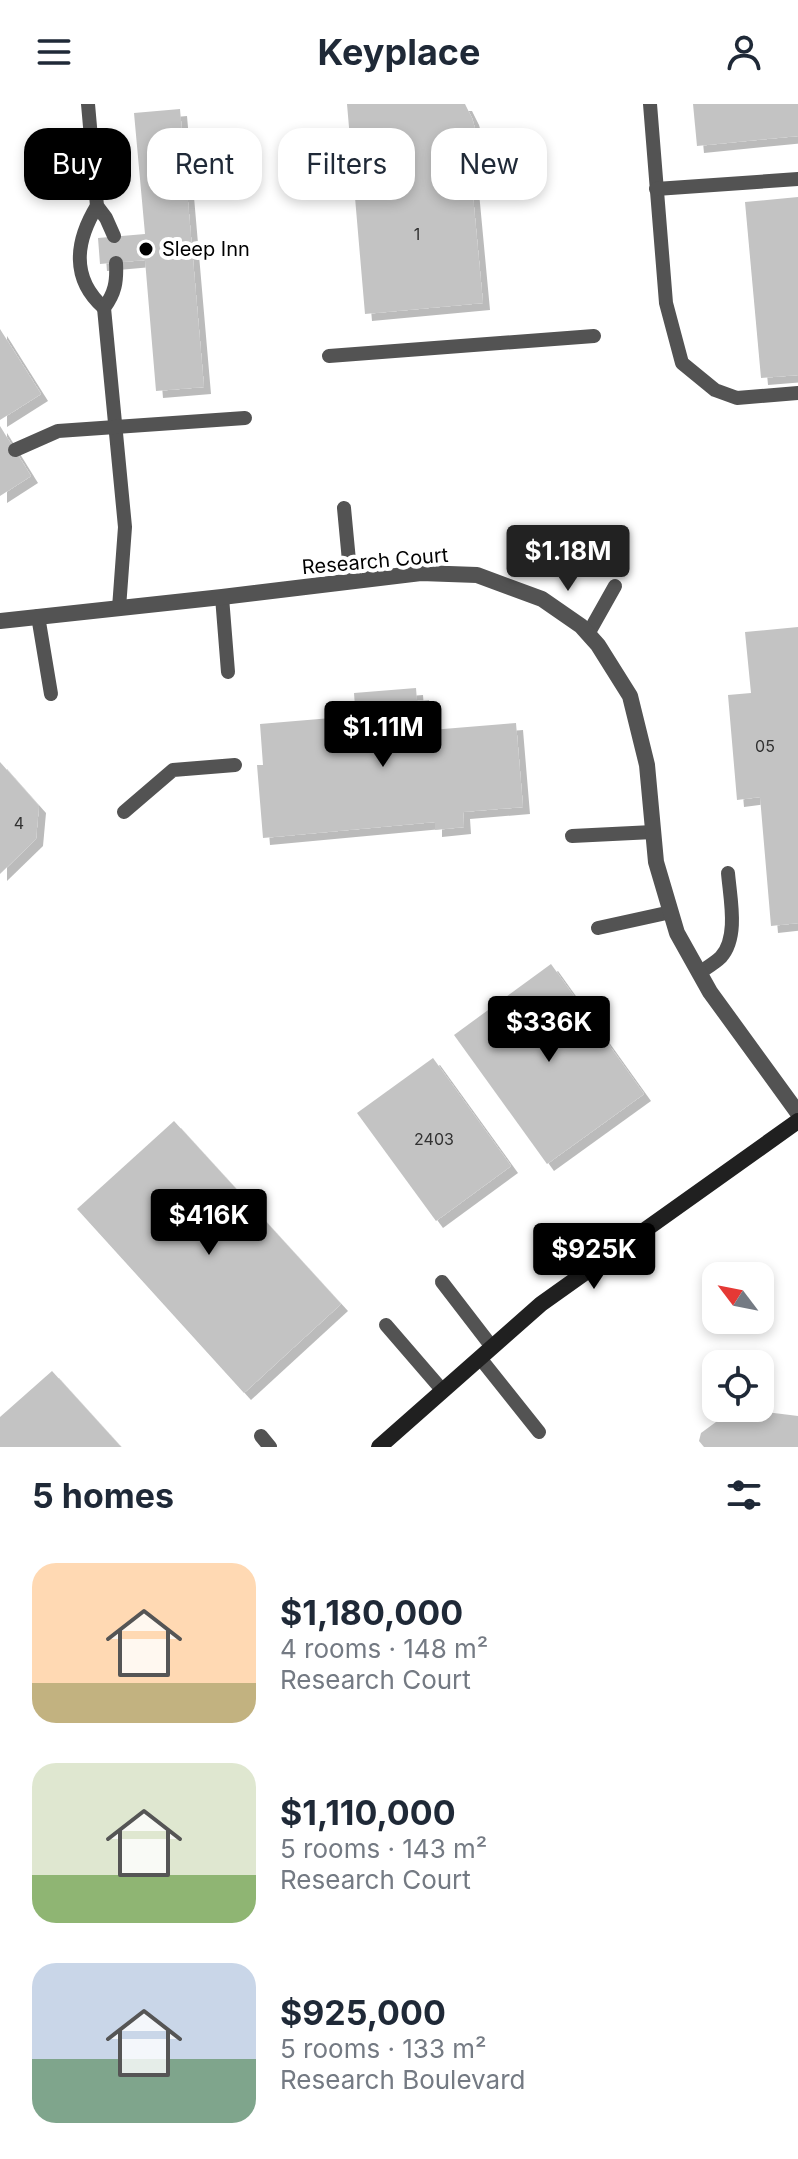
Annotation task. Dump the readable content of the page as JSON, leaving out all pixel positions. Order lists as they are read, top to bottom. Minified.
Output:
{"streets":{"street":["Research Court"]},"places":["Sleep Inn"],"house_numbers":["1","05","4","2403"],"north":"top left","page":{"header":"Keyplace","chip":["Buy","Rent","Filters","New"],"price":["$1.18M","$1.11M","$336K","$416K","$925K"],"heading":"5 homes","list":[{"name":"$1,180,000","note":"4 rooms · 148 m² · Research Court"},{"name":"$1,110,000","note":"5 rooms · 143 m² · Research Court"},{"name":"$925,000","note":"5 rooms · 133 m² · Research Boulevard"}]}}
